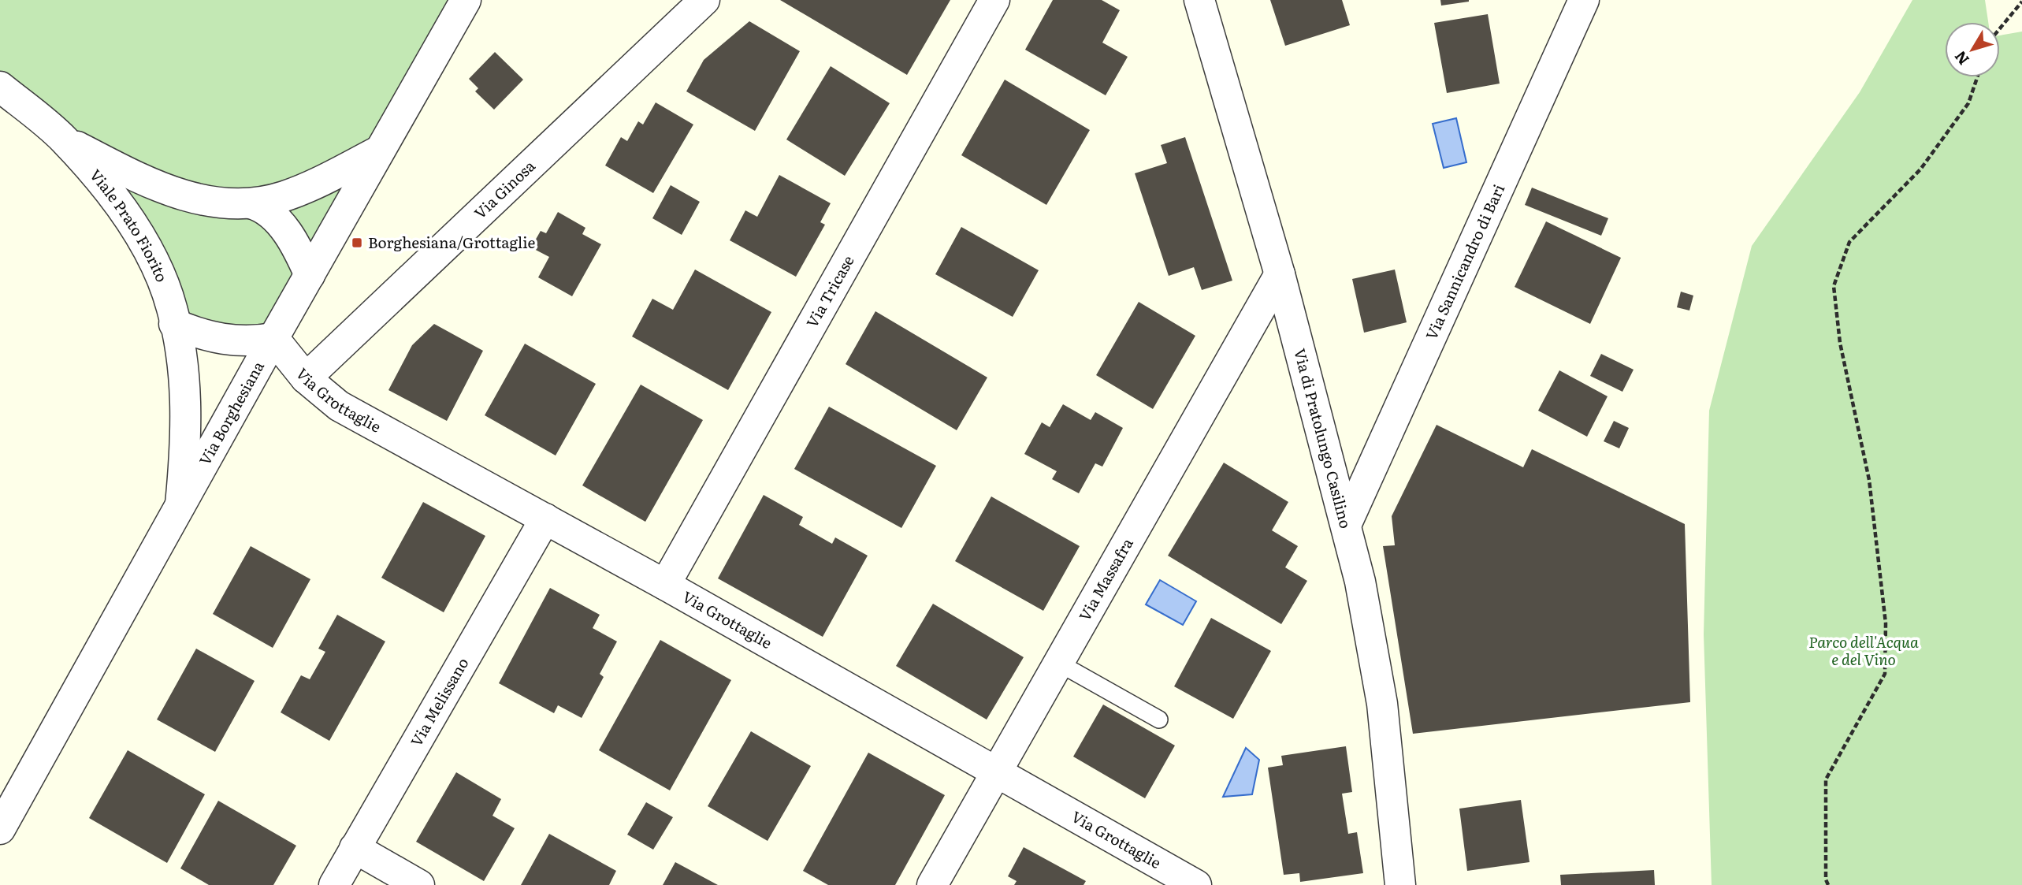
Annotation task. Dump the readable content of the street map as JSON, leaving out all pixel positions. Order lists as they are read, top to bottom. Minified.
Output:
{"streets":{"street":["Via Ginosa","Viale Prato Fiorito","Via Sannicandro di Bari","Via Tricase","Via Grottaglie","Via Borghesiana","Via di Pratolungo Casilino","Via Massafra","Via Melissano"]},"crossings":[["Via Ginosa","Via Grottaglie"],["Viale Prato Fiorito","Via Borghesiana"],["Via Sannicandro di Bari","Via di Pratolungo Casilino"],["Via Tricase","Via Grottaglie"],["Via Grottaglie","Via Borghesiana"],["Via Grottaglie","Via Massafra"],["Via Grottaglie","Via Melissano"],["Via di Pratolungo Casilino","Via Massafra"]],"parks":["Parco dell'Acqua e del Vino"],"places":{"transit":["Borghesiana/Grottaglie"]},"north":"bottom left"}
